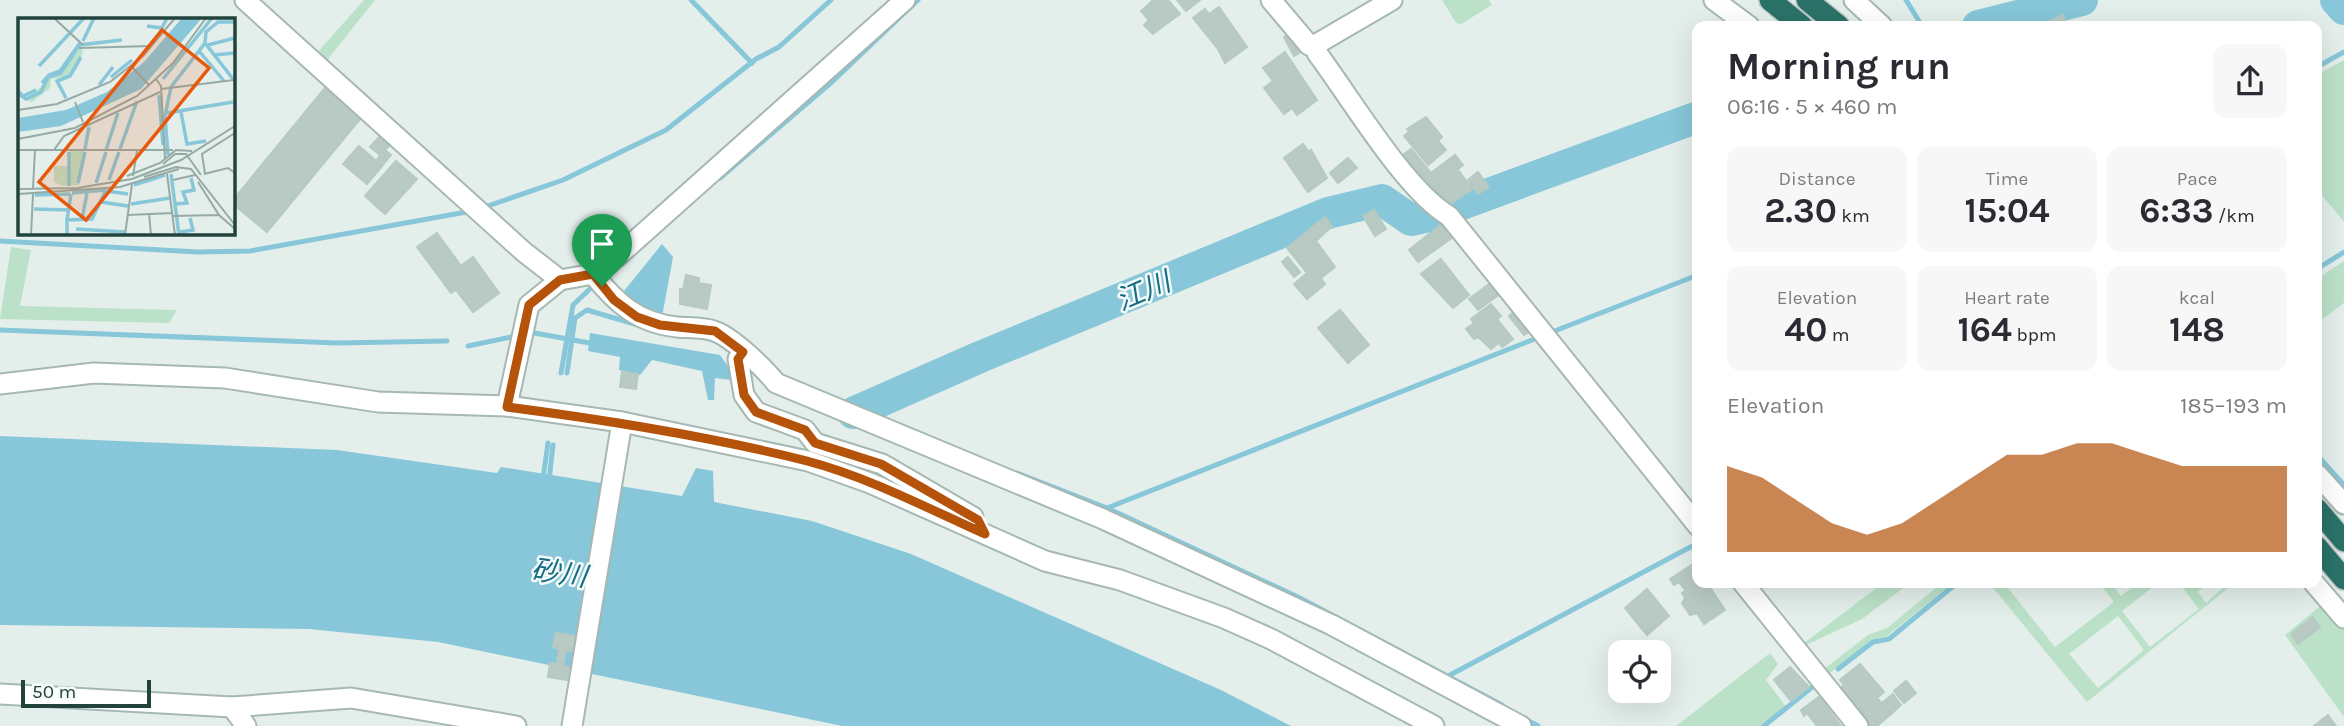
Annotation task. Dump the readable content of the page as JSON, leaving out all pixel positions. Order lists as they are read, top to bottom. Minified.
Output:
{"water":["江川","砂川"],"scale_bar":"50 m","page":{"heading":["Morning run","06:16 · 5 × 460 m"],"stats":[["Distance","2.30 km"],["Time","15:04"],["Pace","6:33 /km"],["Elevation","40 m"],["Heart rate","164 bpm"],["kcal","148"]],"chart":["Elevation","185–193 m"],"scale":"50 m"}}
